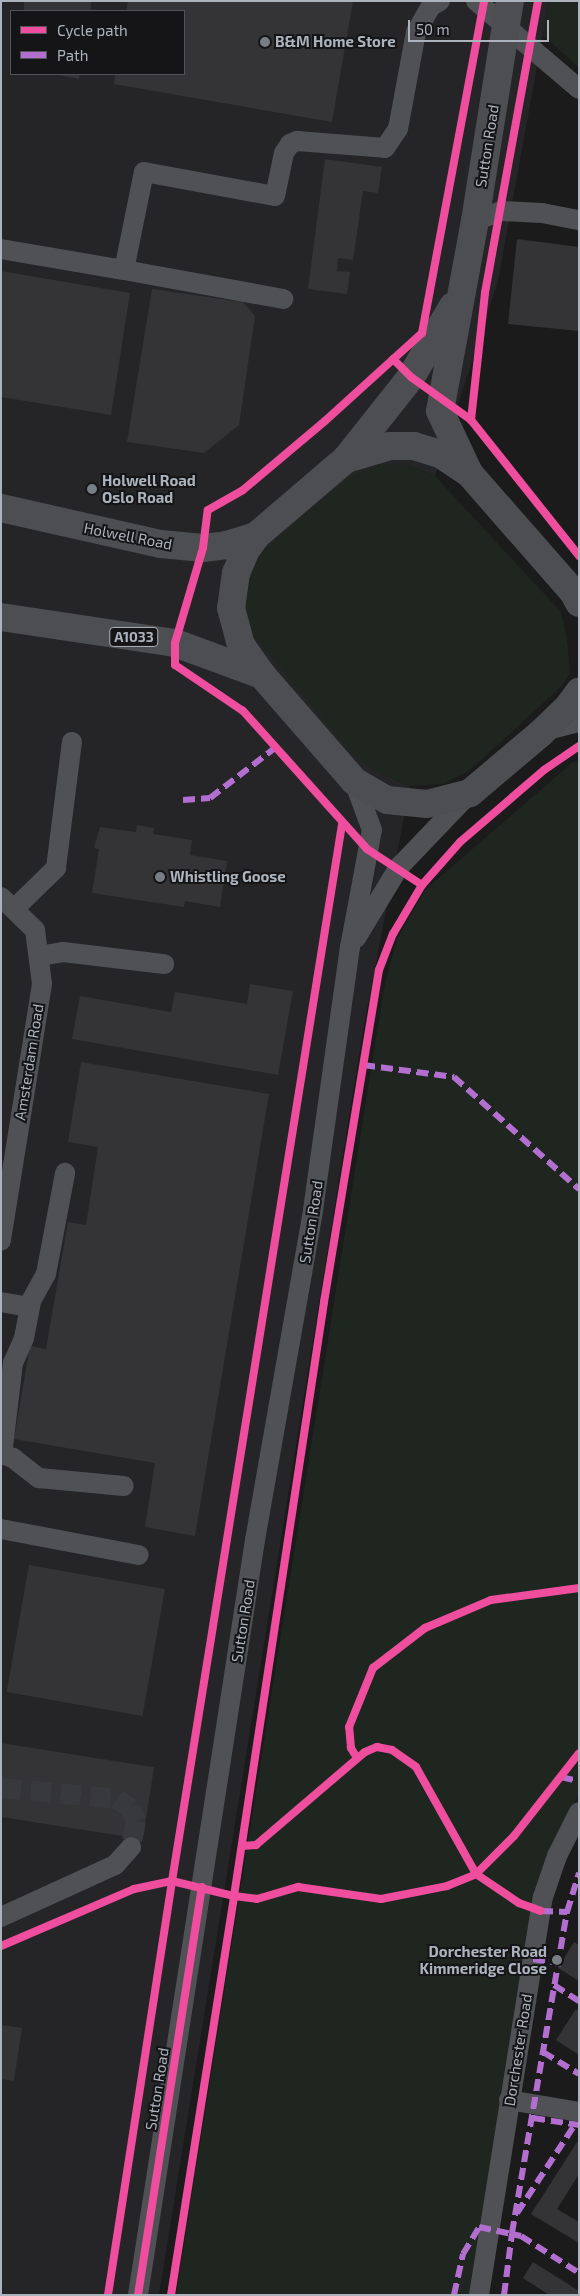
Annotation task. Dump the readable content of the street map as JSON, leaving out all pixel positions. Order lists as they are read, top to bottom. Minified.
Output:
{"streets":{"highway":["Sutton Road","Holwell Road","A1033"],"street":["Amsterdam Road","Dorchester Road"]},"places":["B&M Home Store","Holwell Road Oslo Road","Whistling Goose","Dorchester Road Kimmeridge Close"],"legend":["Cycle path","Path"],"scale_bar":"50 m"}
